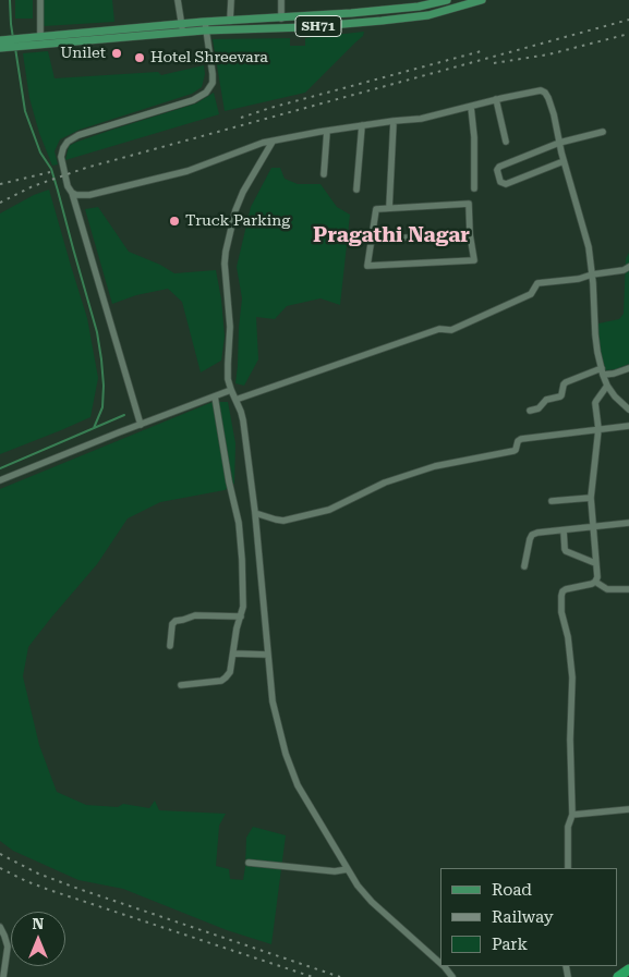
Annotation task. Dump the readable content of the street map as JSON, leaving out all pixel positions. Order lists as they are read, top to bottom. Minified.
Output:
{"streets":{"main road":["SH71"]},"districts":["Pragathi Nagar"],"places":["Unilet","Hotel Shreevara","Truck Parking"],"legend":["Road","Railway","Park"],"north":"top"}
